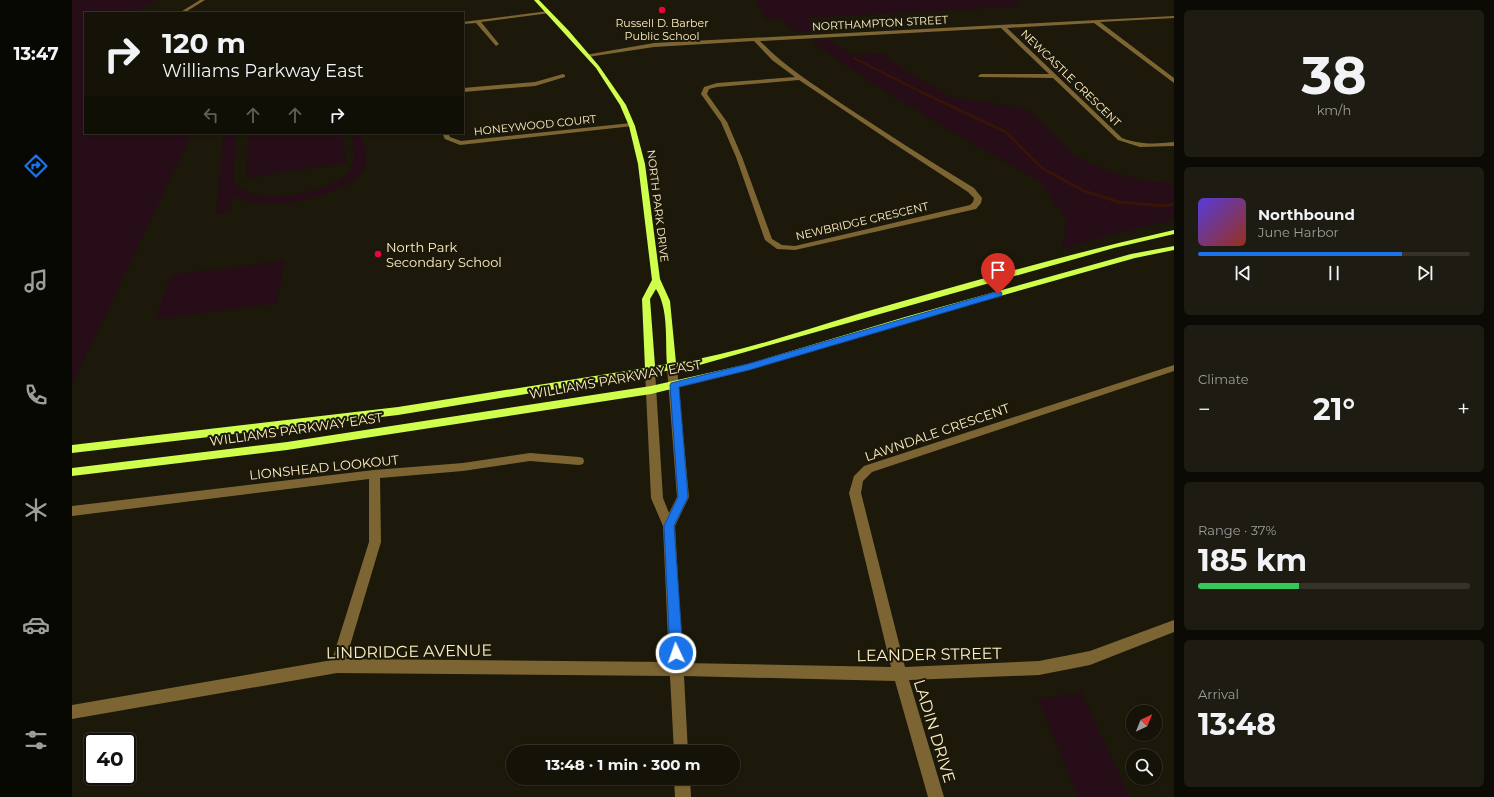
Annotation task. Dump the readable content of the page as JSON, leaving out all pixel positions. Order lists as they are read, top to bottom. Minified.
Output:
{"streets":{"main road":["NORTH PARK DRIVE","WILLIAMS PARKWAY EAST"],"street":["NORTHAMPTON STREET","NEWCASTLE CRESCENT","HONEYWOOD COURT","NEWBRIDGE CRESCENT","LAWNDALE CRESCENT","LIONSHEAD LOOKOUT","LINDRIDGE AVENUE","LEANDER STREET","LADIN DRIVE"]},"crossings":[["NORTHAMPTON STREET","NEWCASTLE CRESCENT"],["NORTHAMPTON STREET","NORTH PARK DRIVE"],["NORTHAMPTON STREET","NEWBRIDGE CRESCENT"],["HONEYWOOD COURT","NORTH PARK DRIVE"],["NORTH PARK DRIVE","WILLIAMS PARKWAY EAST"],["LAWNDALE CRESCENT","LEANDER STREET"],["LAWNDALE CRESCENT","LADIN DRIVE"],["LINDRIDGE AVENUE","LEANDER STREET"],["LEANDER STREET","LADIN DRIVE"]],"places":["Russell D. Barber Public School","North Park Secondary School"],"north":"top right","page":{"tabs":"13:47","tile":[["38","km/h"],"Climate",["Range · 37%","185 km"],["Arrival","13:48"]],"turn":["120 m","Williams Parkway East"],"song":["Northbound","June Harbor"],"heat":["−","21°","+"],"limit":"40","trip":"13:48 · 1 min · 300 m"}}
